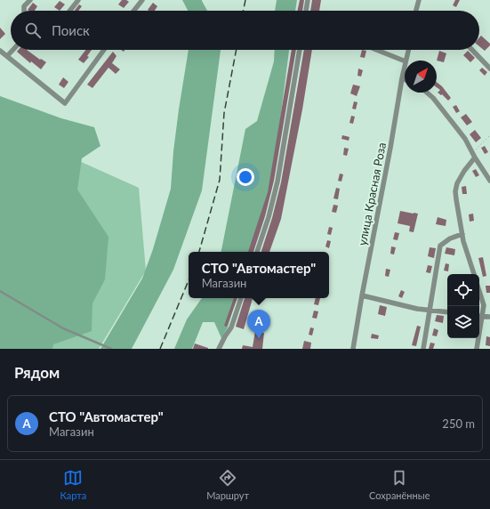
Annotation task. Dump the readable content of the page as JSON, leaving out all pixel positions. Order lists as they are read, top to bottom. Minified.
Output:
{"streets":{"street":["улица Красная Роза"]},"north":"top right","page":{"search":"Поиск","popup":["СТО \"Автомастер\"","Магазин"],"pins":"A","heading":"Рядом","list":[{"mark":"A","name":"СТО \"Автомастер\"","note":"Магазин","value":"250 m"}],"nav":["Карта","Маршрут","Сохранённые"]}}
